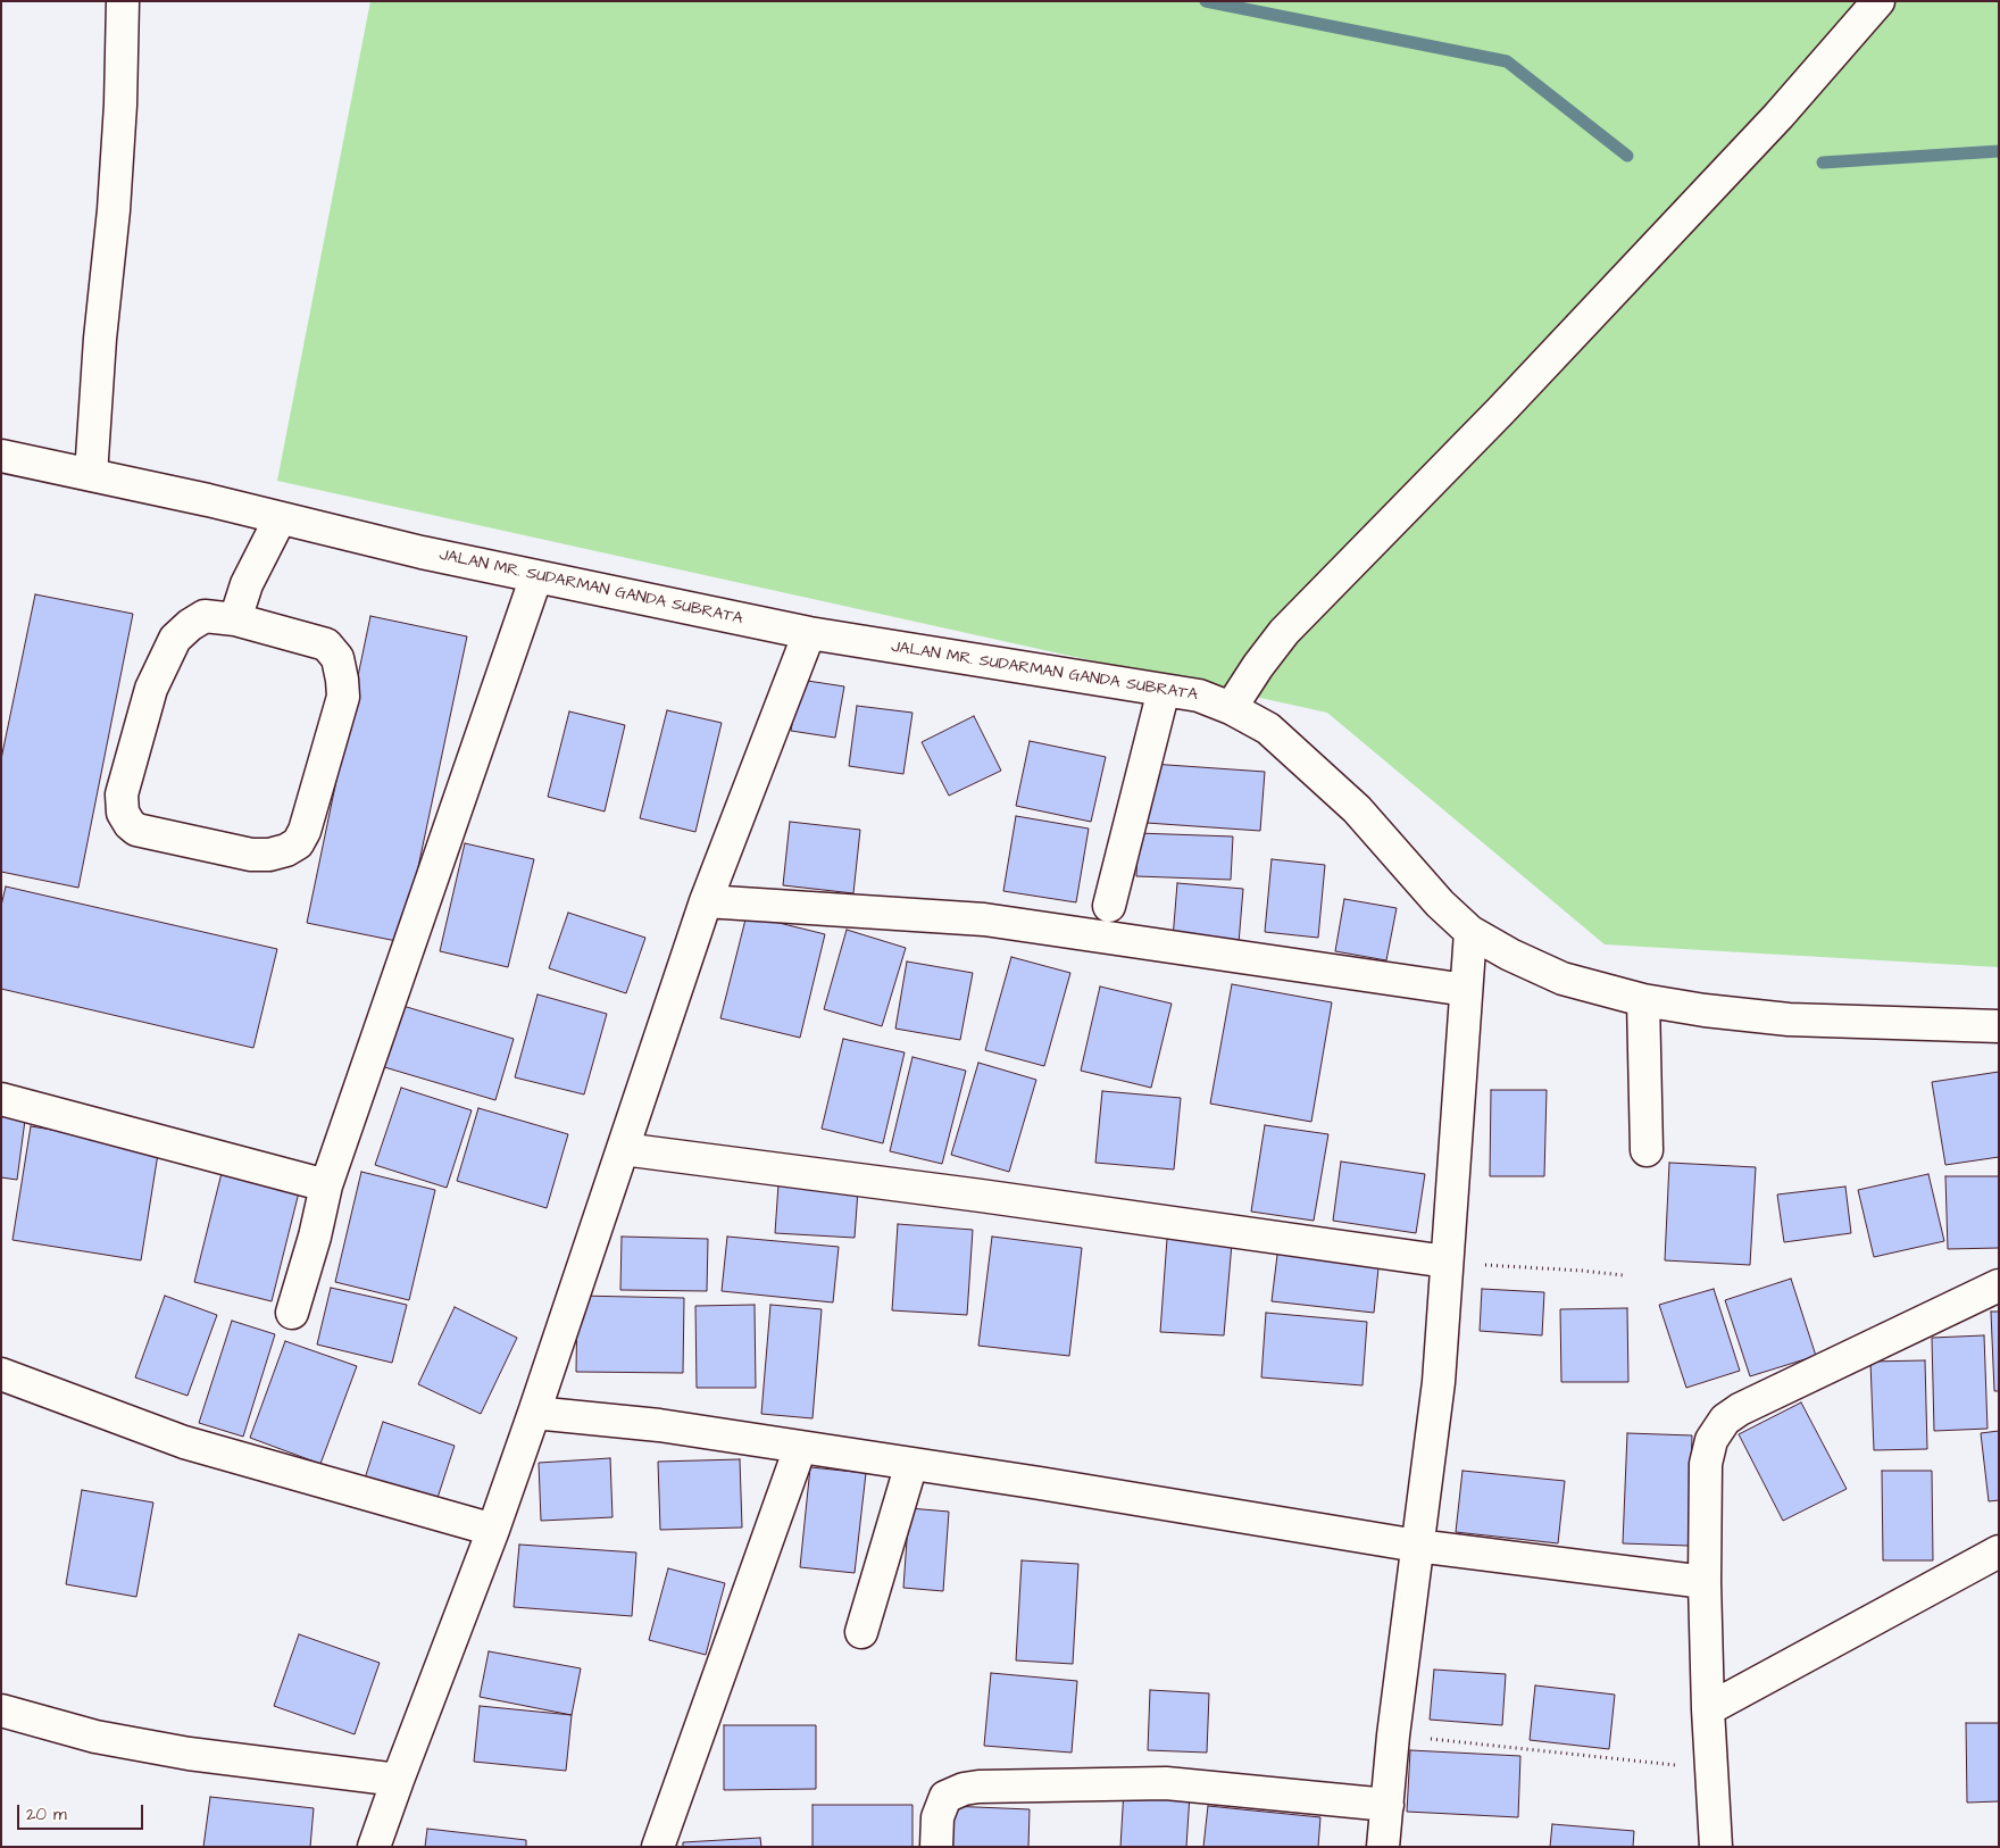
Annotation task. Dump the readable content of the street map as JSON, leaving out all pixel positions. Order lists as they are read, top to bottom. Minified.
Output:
{"streets":{"street":["JALAN MR. SUDARMAN GANDA SUBRATA"]},"scale_bar":"20 m"}
